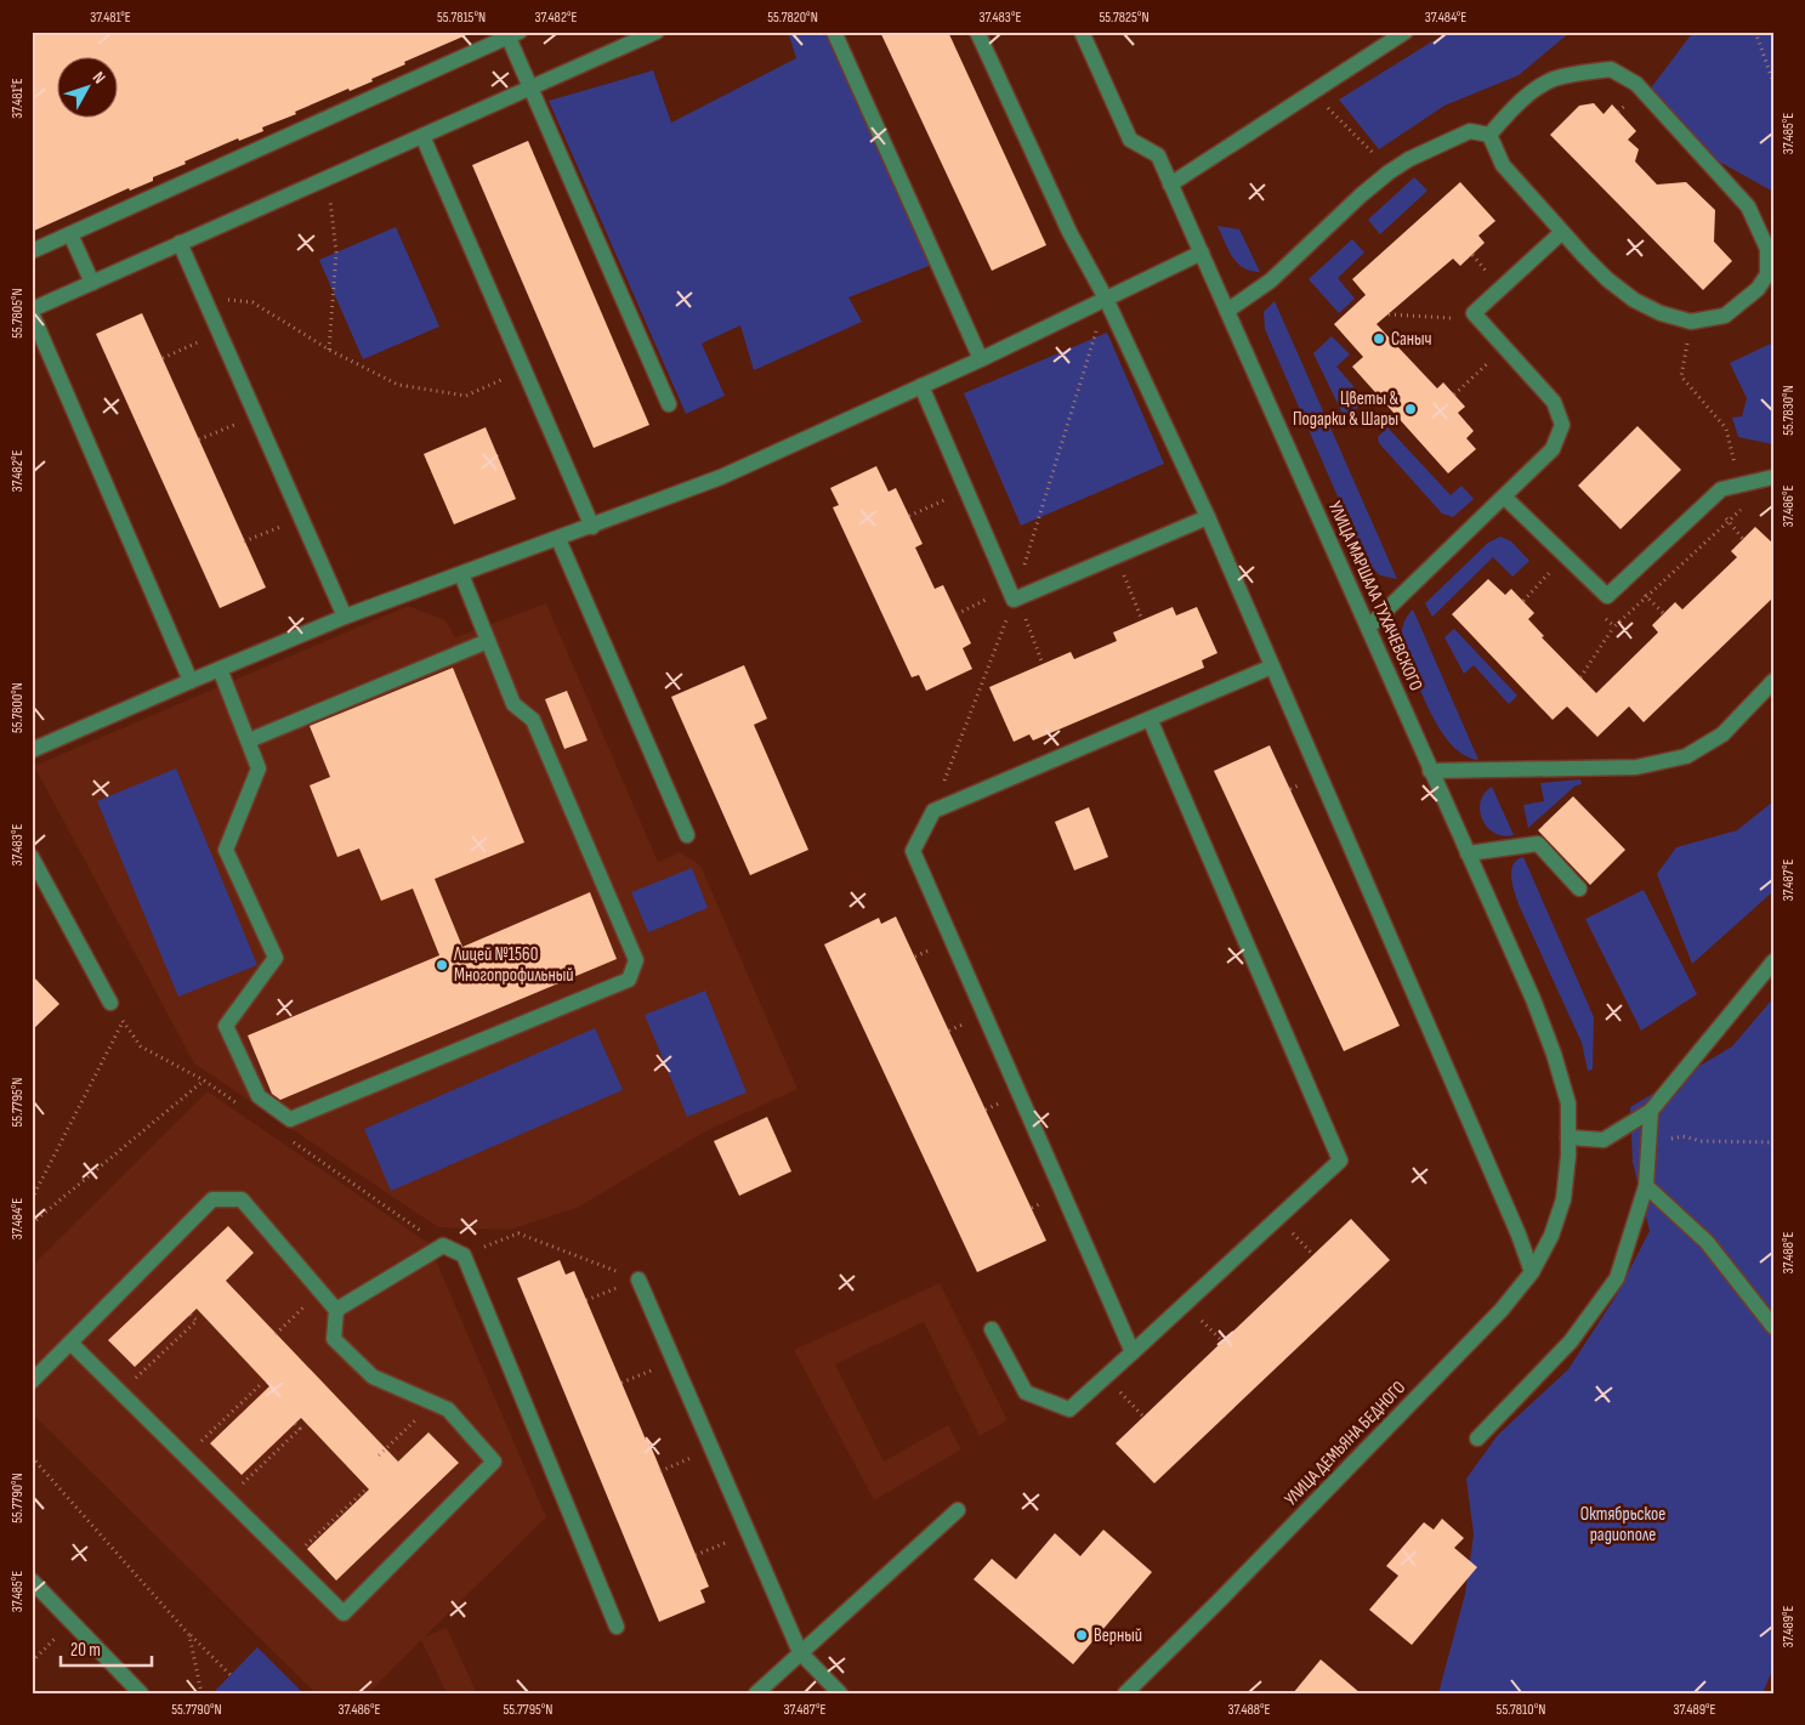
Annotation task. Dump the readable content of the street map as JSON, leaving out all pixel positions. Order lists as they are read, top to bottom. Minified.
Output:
{"streets":{"street":["УЛИЦА МАРШАЛА ТУХАЧЕВСКОГО","УЛИЦА ДЕМЬЯНА БЕДНОГО"]},"crossings":[["УЛИЦА МАРШАЛА ТУХАЧЕВСКОГО","УЛИЦА ДЕМЬЯНА БЕДНОГО"]],"parks":["Октябрьское радиополе"],"places":["Саныч","Цветы & Подарки & Шары","Лицей №1560 Многопрофильный","Верный"],"scale_bar":"20 m","north":"top right","coordinates":["37.481°E","55.7815°N","37.482°E","55.7820°N","37.483°E","55.7825°N","37.484°E","37.485°E","55.7805°N","55.7830°N","37.486°E","55.7800°N","37.487°E","55.7795°N","37.488°E","55.7790°N","37.489°E","55.7810°N"]}
